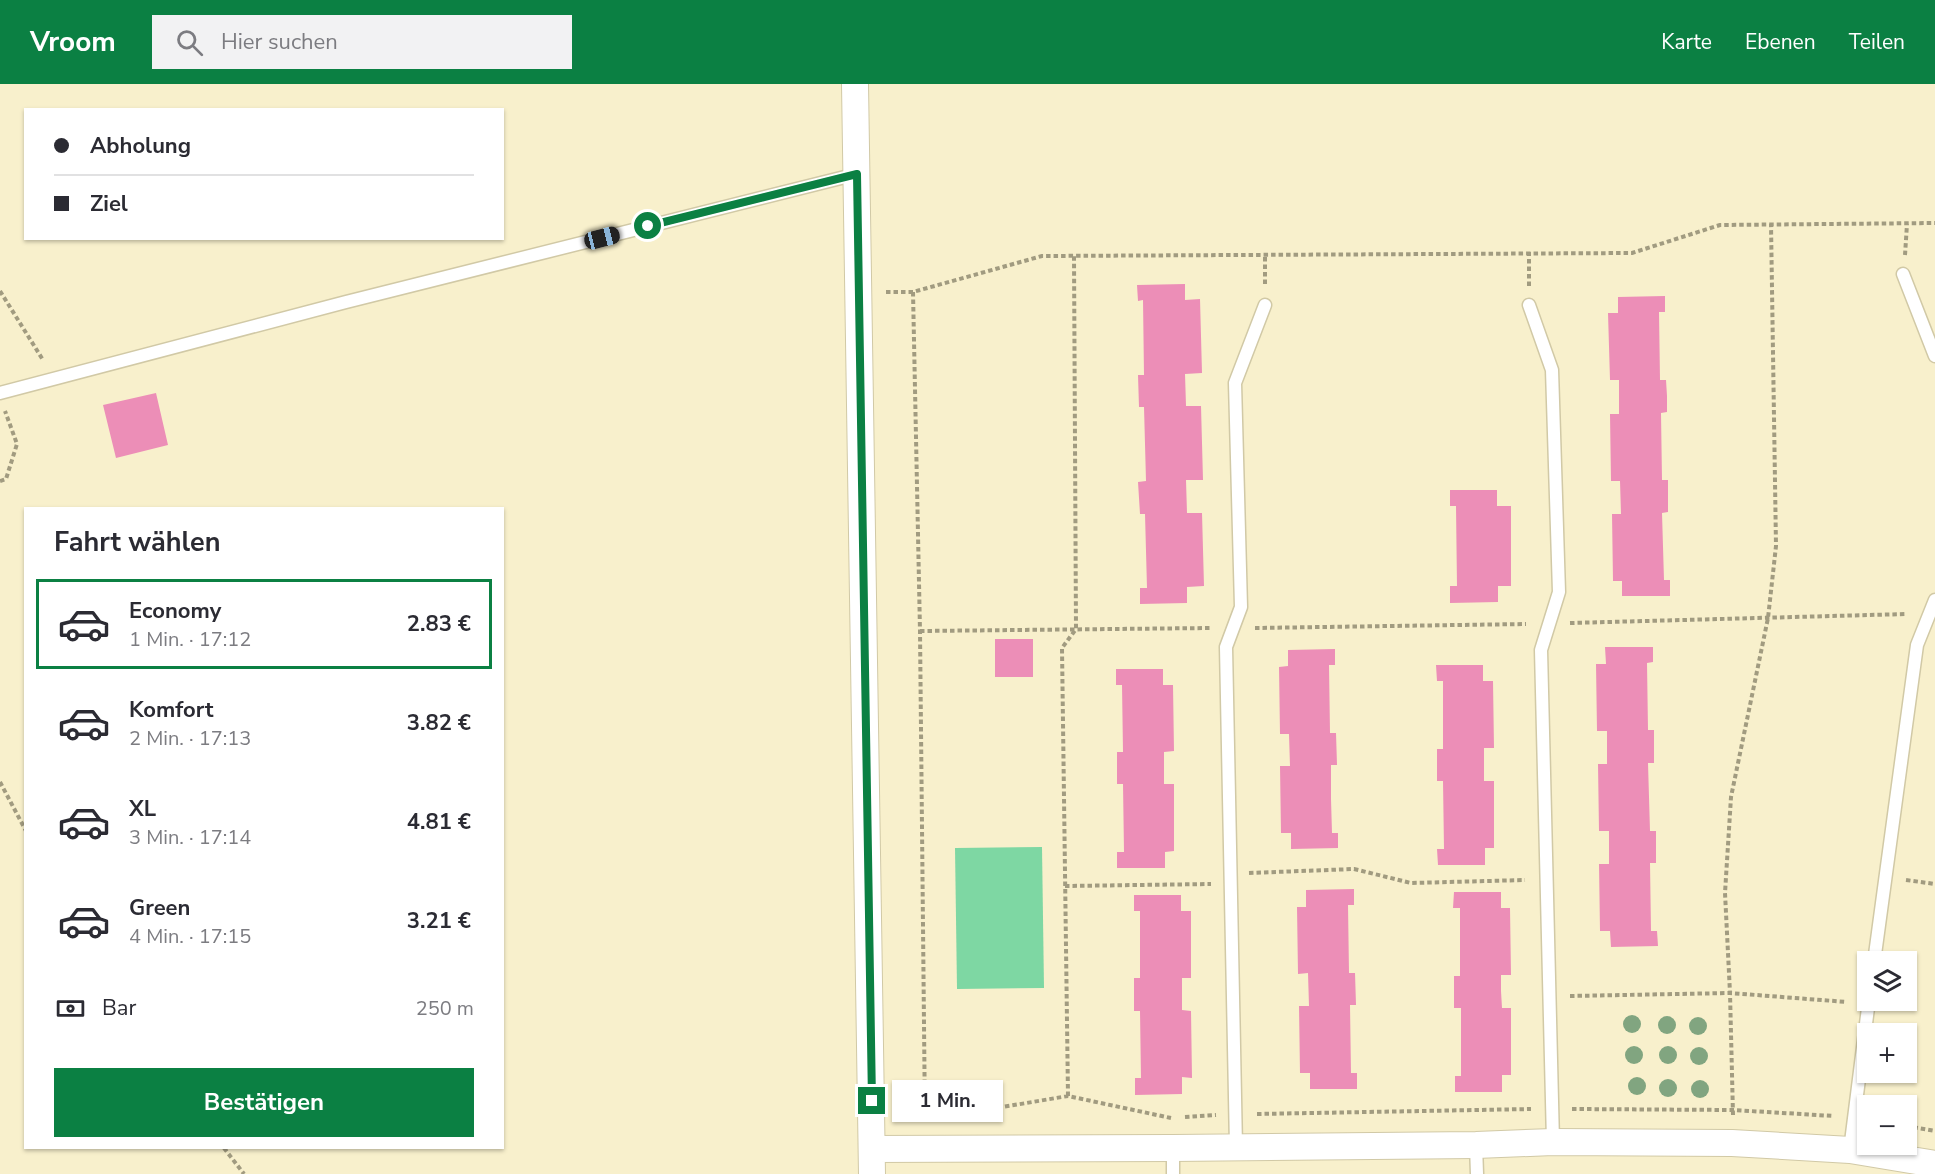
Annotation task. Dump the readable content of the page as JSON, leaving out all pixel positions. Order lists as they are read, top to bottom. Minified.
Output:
{"page":{"header":"Vroom","search":"Hier suchen","nav":["Karte","Ebenen","Teilen"],"banner":["Abholung","Ziel"],"heading":"Fahrt wählen","list":[{"name":"Economy","note":"1 Min. · 17:12","value":"2.83 €"},{"name":"Komfort","note":"2 Min. · 17:13","value":"3.82 €"},{"name":"XL","note":"3 Min. · 17:14","value":"4.81 €"},{"name":"Green","note":"4 Min. · 17:15","value":"3.21 €"}],"map_buttons":["+","−"],"pay":["Bar","250 m"],"buttons":"Bestätigen","bubble":"1 Min."}}
